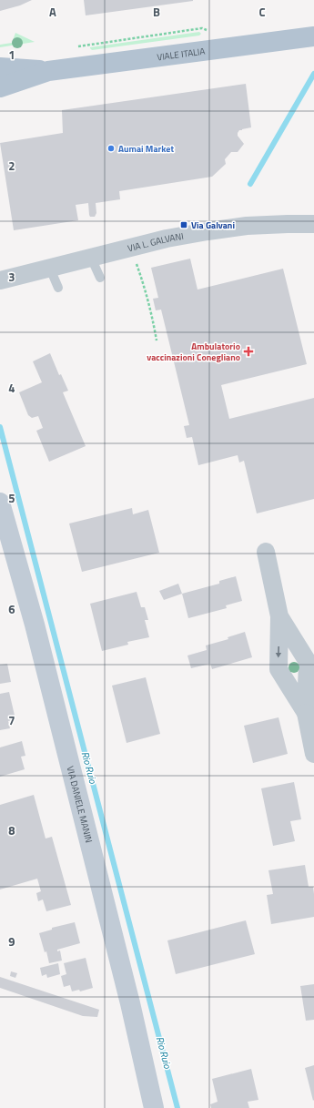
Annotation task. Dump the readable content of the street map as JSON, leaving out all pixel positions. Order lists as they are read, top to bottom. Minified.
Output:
{"streets":{"main road":["VIALE ITALIA","VIA DANIELE MANIN"],"street":["VIA L. GALVANI"]},"water":["Rio Ruio"],"places":{"other":["Aumai Market"],"transit":["Via Galvani"],"health":["Ambulatorio vaccinazioni Conegliano"]},"grid":{"columns":["A","B","C"],"rows":["1","2","3","4","5","6","7","8","9"]}}
